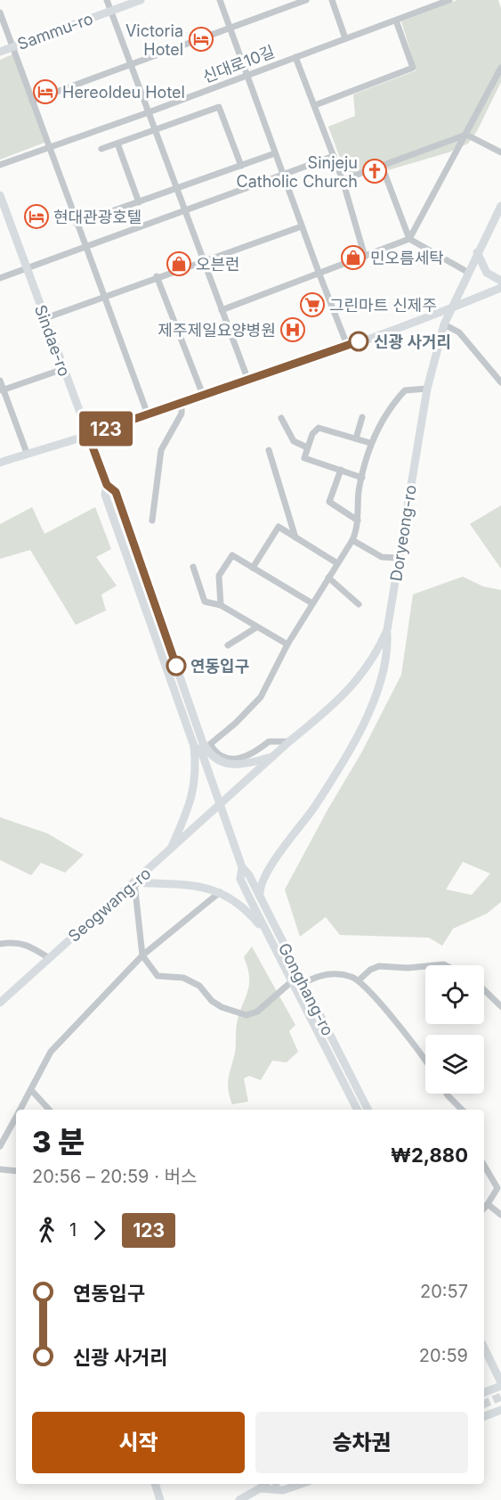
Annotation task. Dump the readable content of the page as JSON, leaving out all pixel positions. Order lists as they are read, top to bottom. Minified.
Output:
{"streets":{"main road":["Sammu-ro","Sindae-ro","Doryeong-ro","Seogwang-ro","Gonghang-ro"],"street":["신대로10길"]},"crossings":[["Sindae-ro","Doryeong-ro"],["Sindae-ro","Seogwang-ro"],["Sindae-ro","Gonghang-ro"],["Doryeong-ro","Seogwang-ro"],["Doryeong-ro","Gonghang-ro"],["Seogwang-ro","Gonghang-ro"]],"places":{"hotel":["Victoria Hotel","Hereoldeu Hotel","현대관광호텔"],"church":["Sinjeju Catholic Church"],"shop":["민오름세탁","오븐런"],"supermarket":["그린마트 신제주"],"hospital":["제주제일요양병원"],"other":["신광 사거리","연동입구"]},"lines":["bus line 123"],"page":{"on_map":"123","heading":["3 분","20:56 – 20:59 · 버스","₩2,880"],"legs":["1","123"],"list":[{"name":"연동입구","value":"20:57"},{"name":"신광 사거리","value":"20:59"}],"buttons":["시작","승차권"]}}
